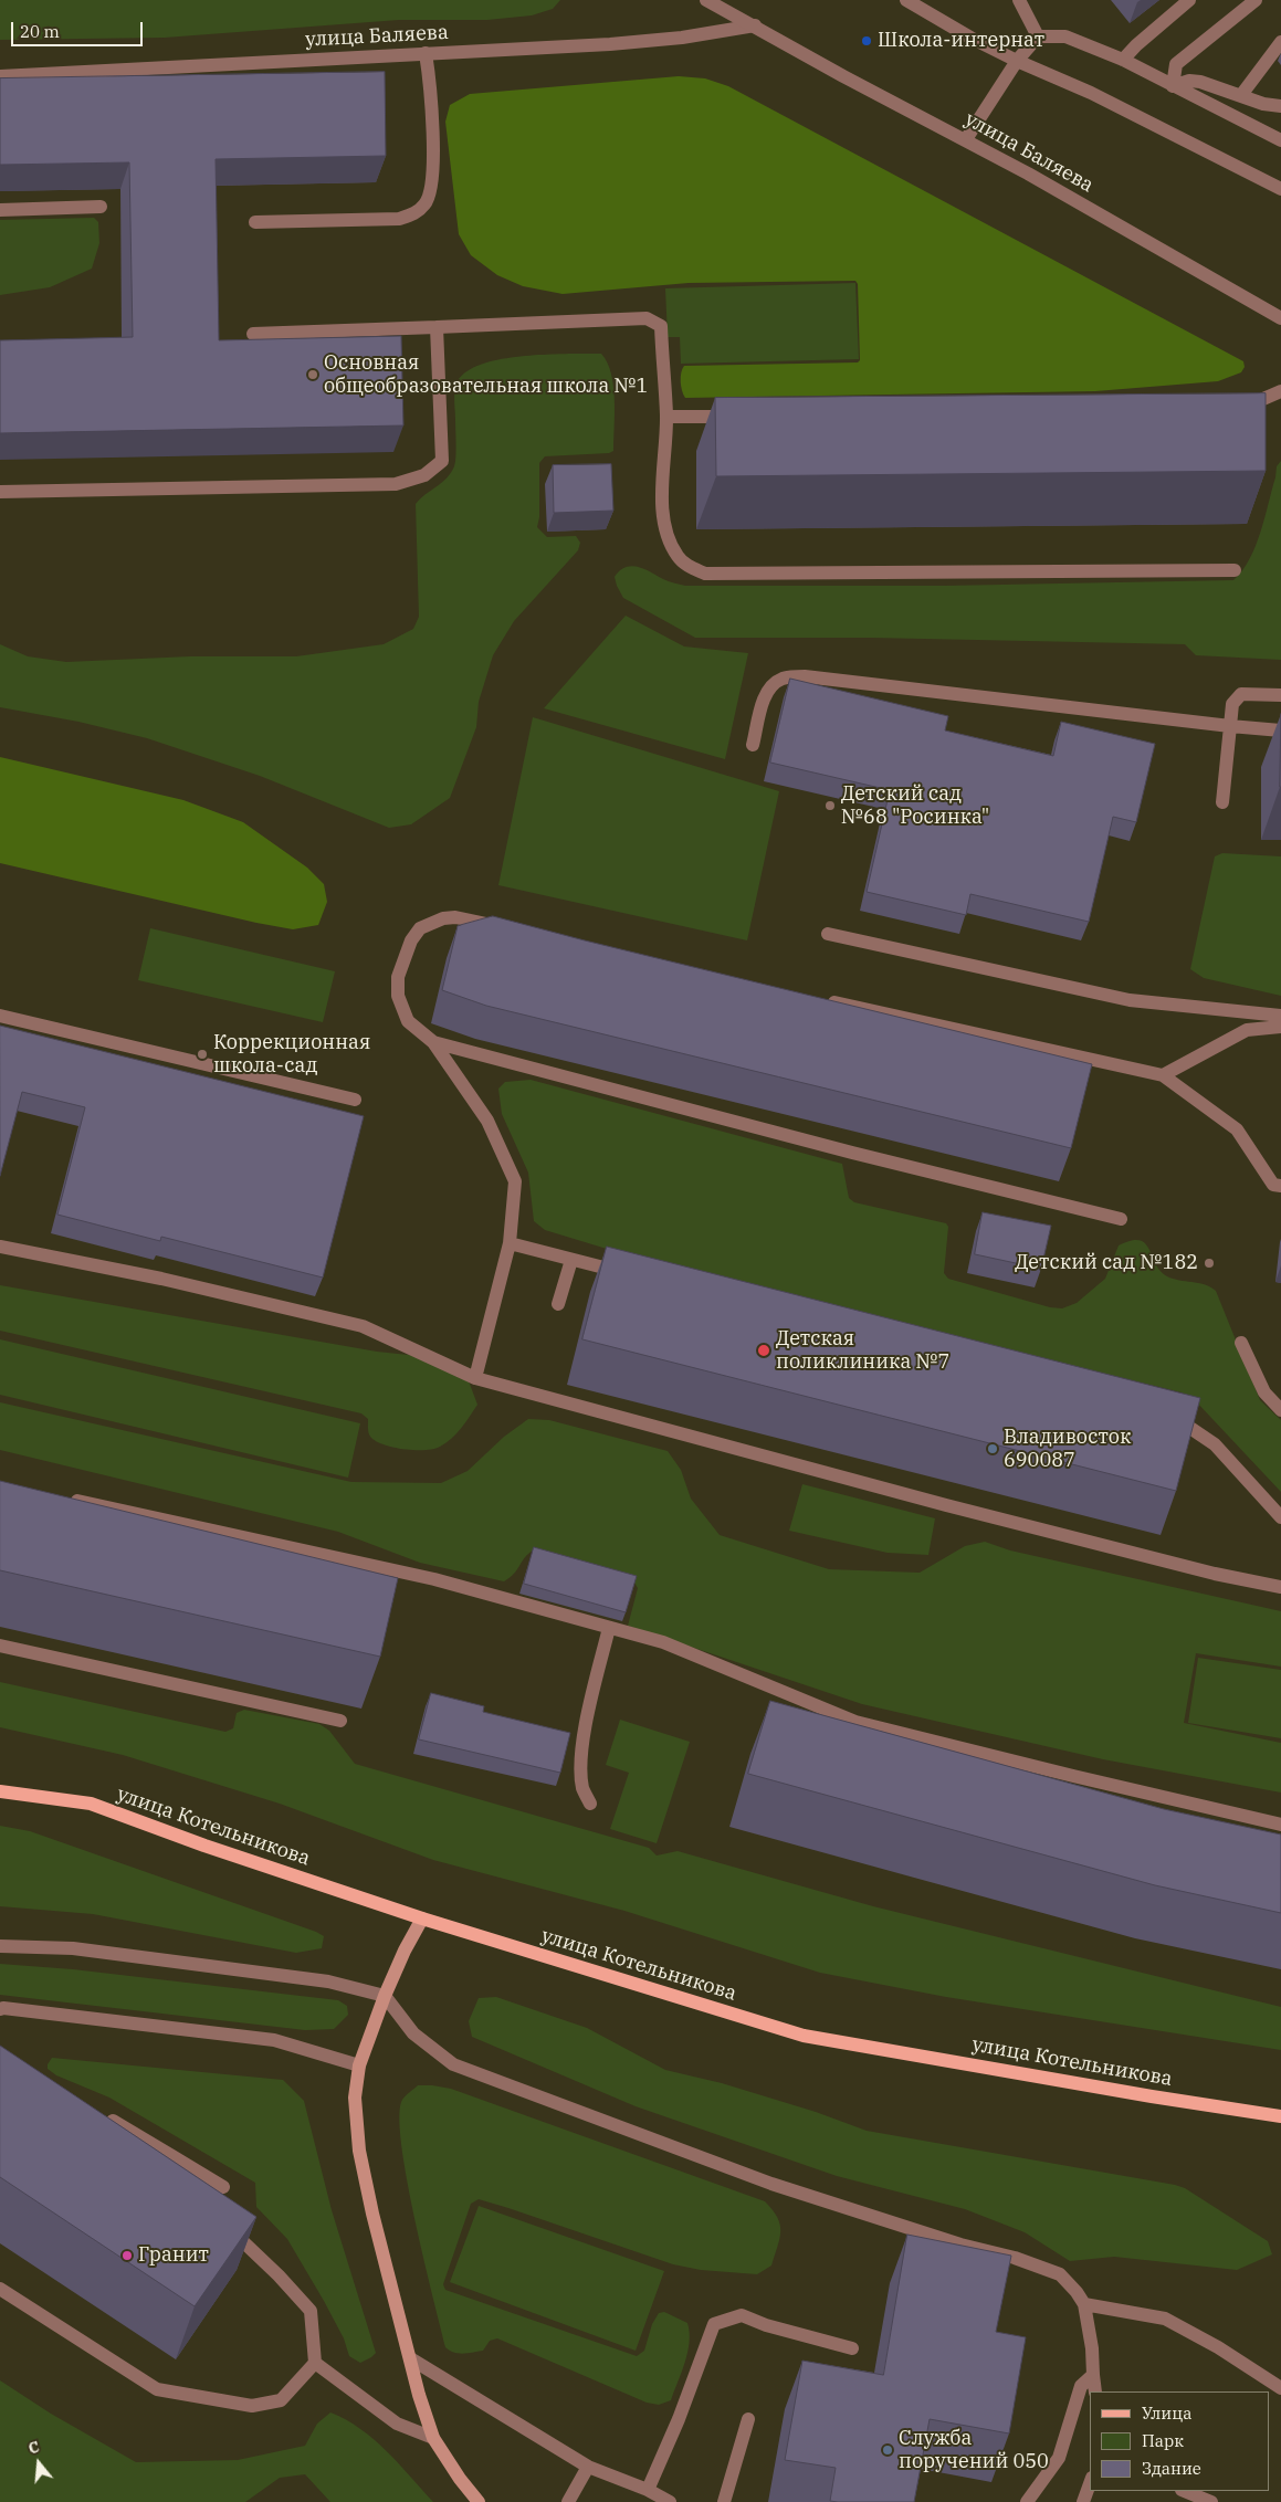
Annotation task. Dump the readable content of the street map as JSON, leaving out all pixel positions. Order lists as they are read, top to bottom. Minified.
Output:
{"streets":{"main road":["улица Котельникова"],"street":["улица Баляева"]},"places":["Школа-интернат","Основная общеобразовательная школа №1","Детский сад №68 \"Росинка\"","Коррекционная школа-сад","Детский сад №182","Детская поликлиника №7","Владивосток 690087","Гранит","Служба поручений 050"],"legend":["Улица","Парк","Здание"],"scale_bar":"20 m","north":"top"}
